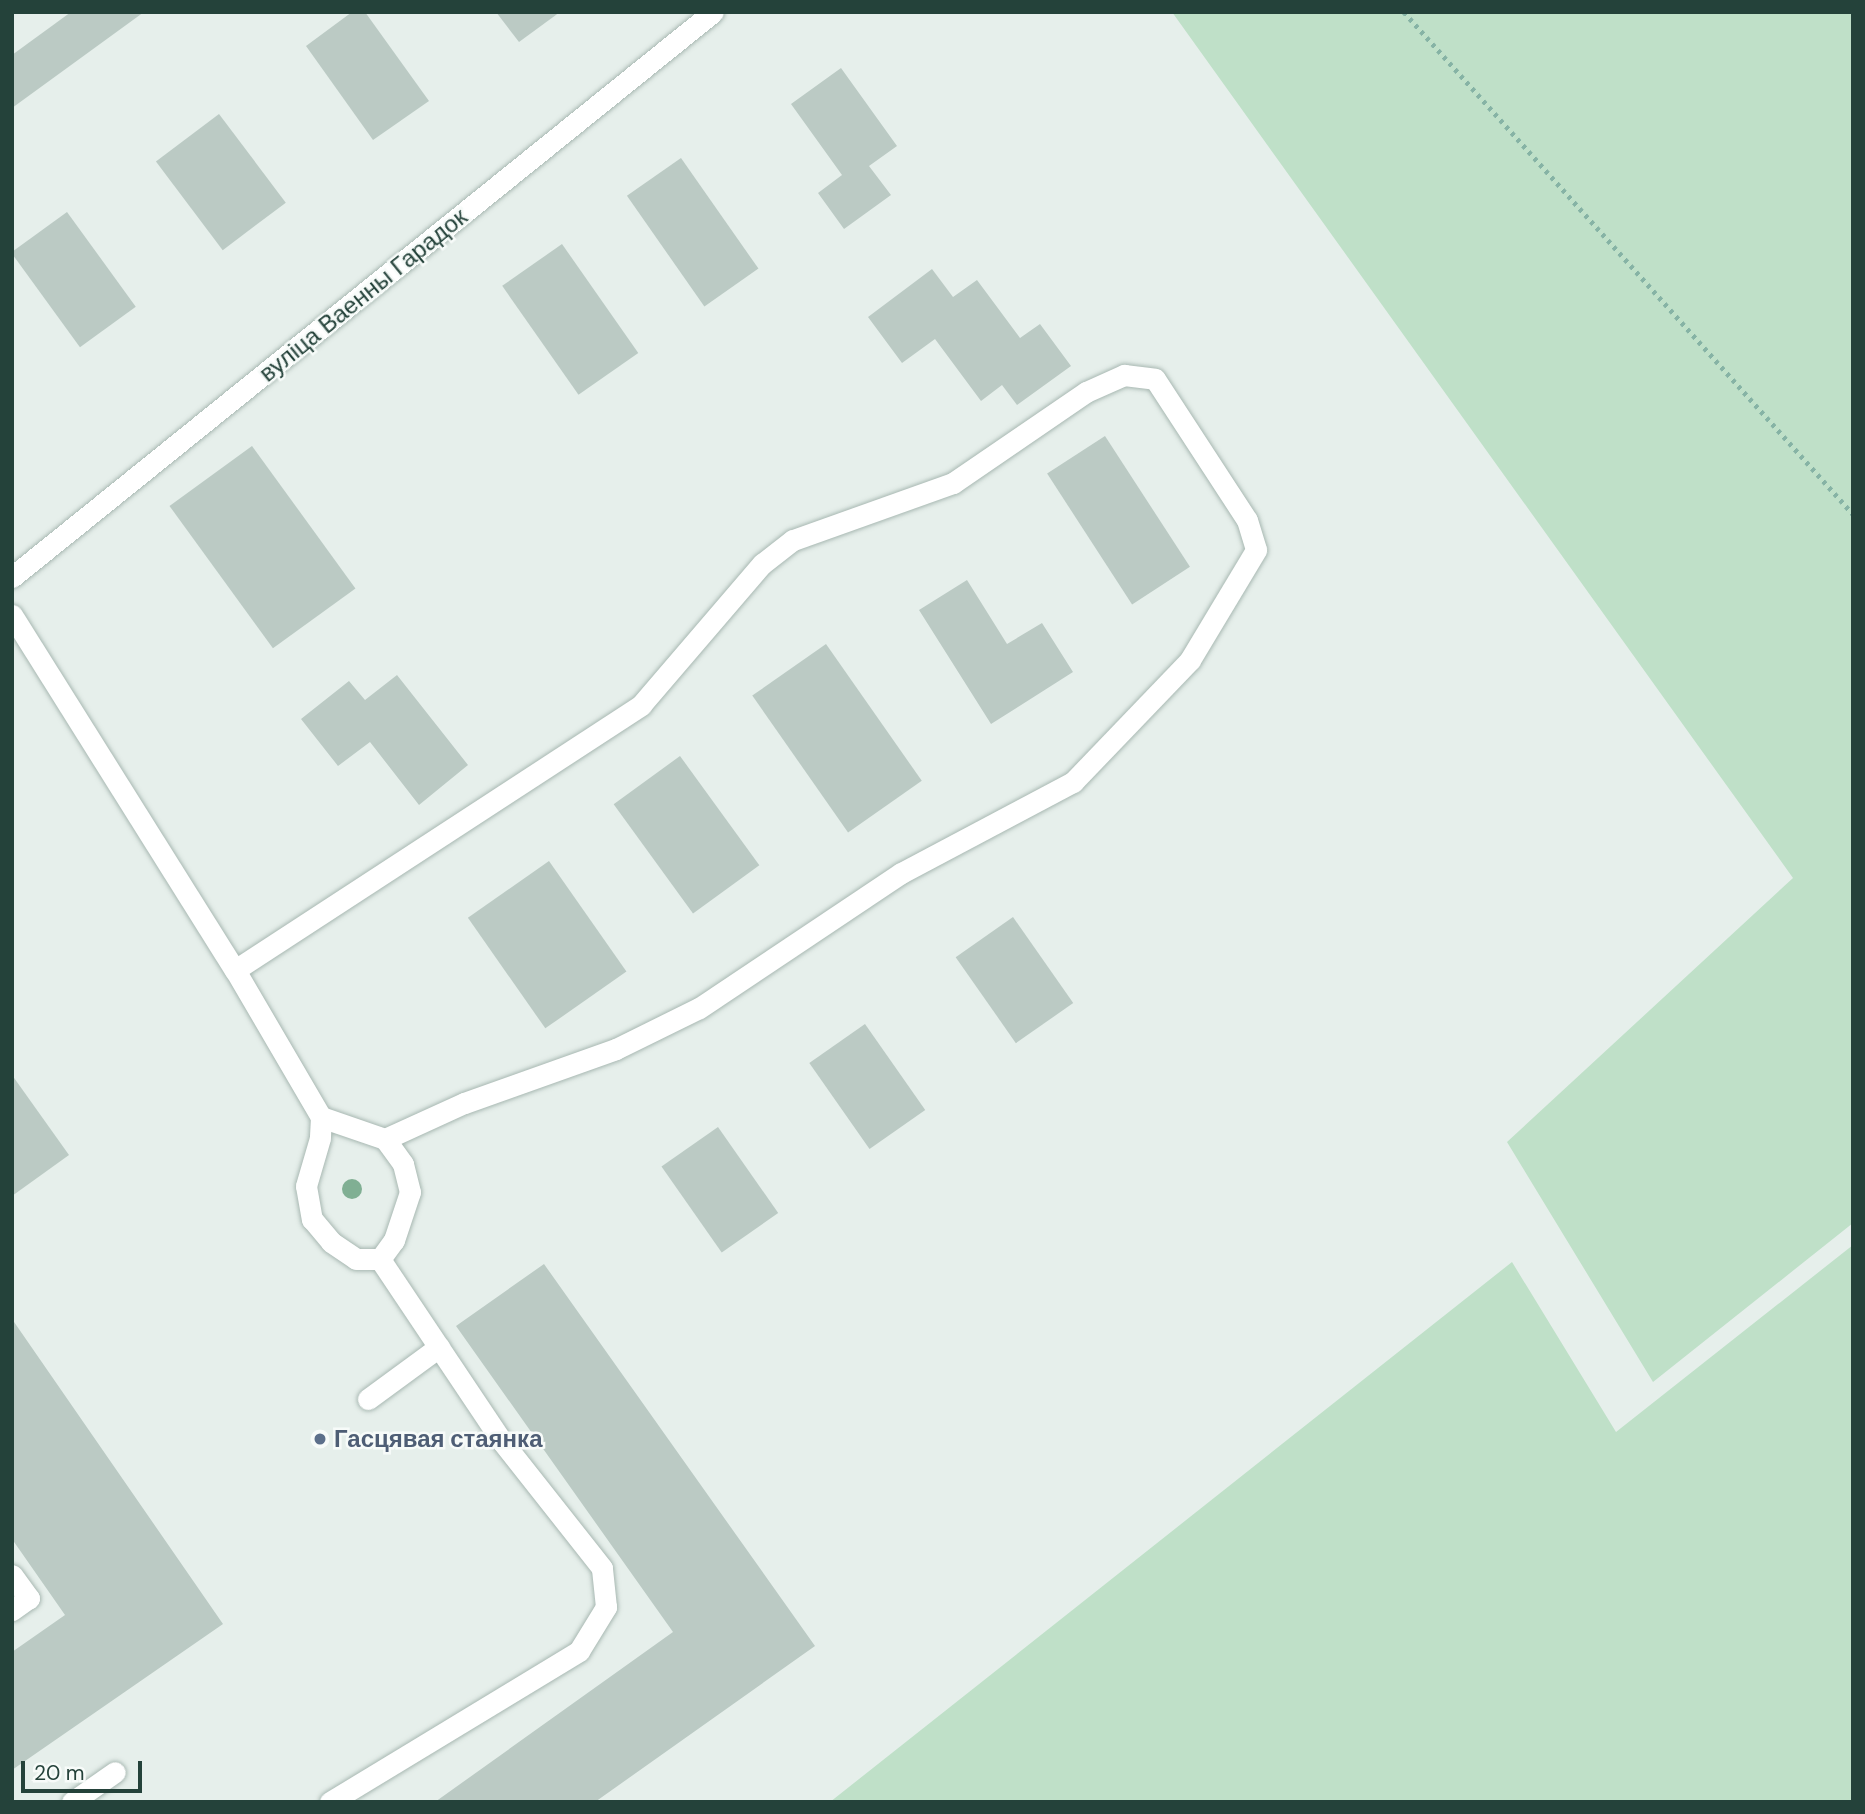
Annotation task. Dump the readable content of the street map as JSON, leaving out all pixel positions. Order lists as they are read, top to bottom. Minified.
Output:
{"streets":{"street":["вуліца Ваенны Гарадок"]},"places":["Гасцявая стаянка"],"scale_bar":"20 m"}
